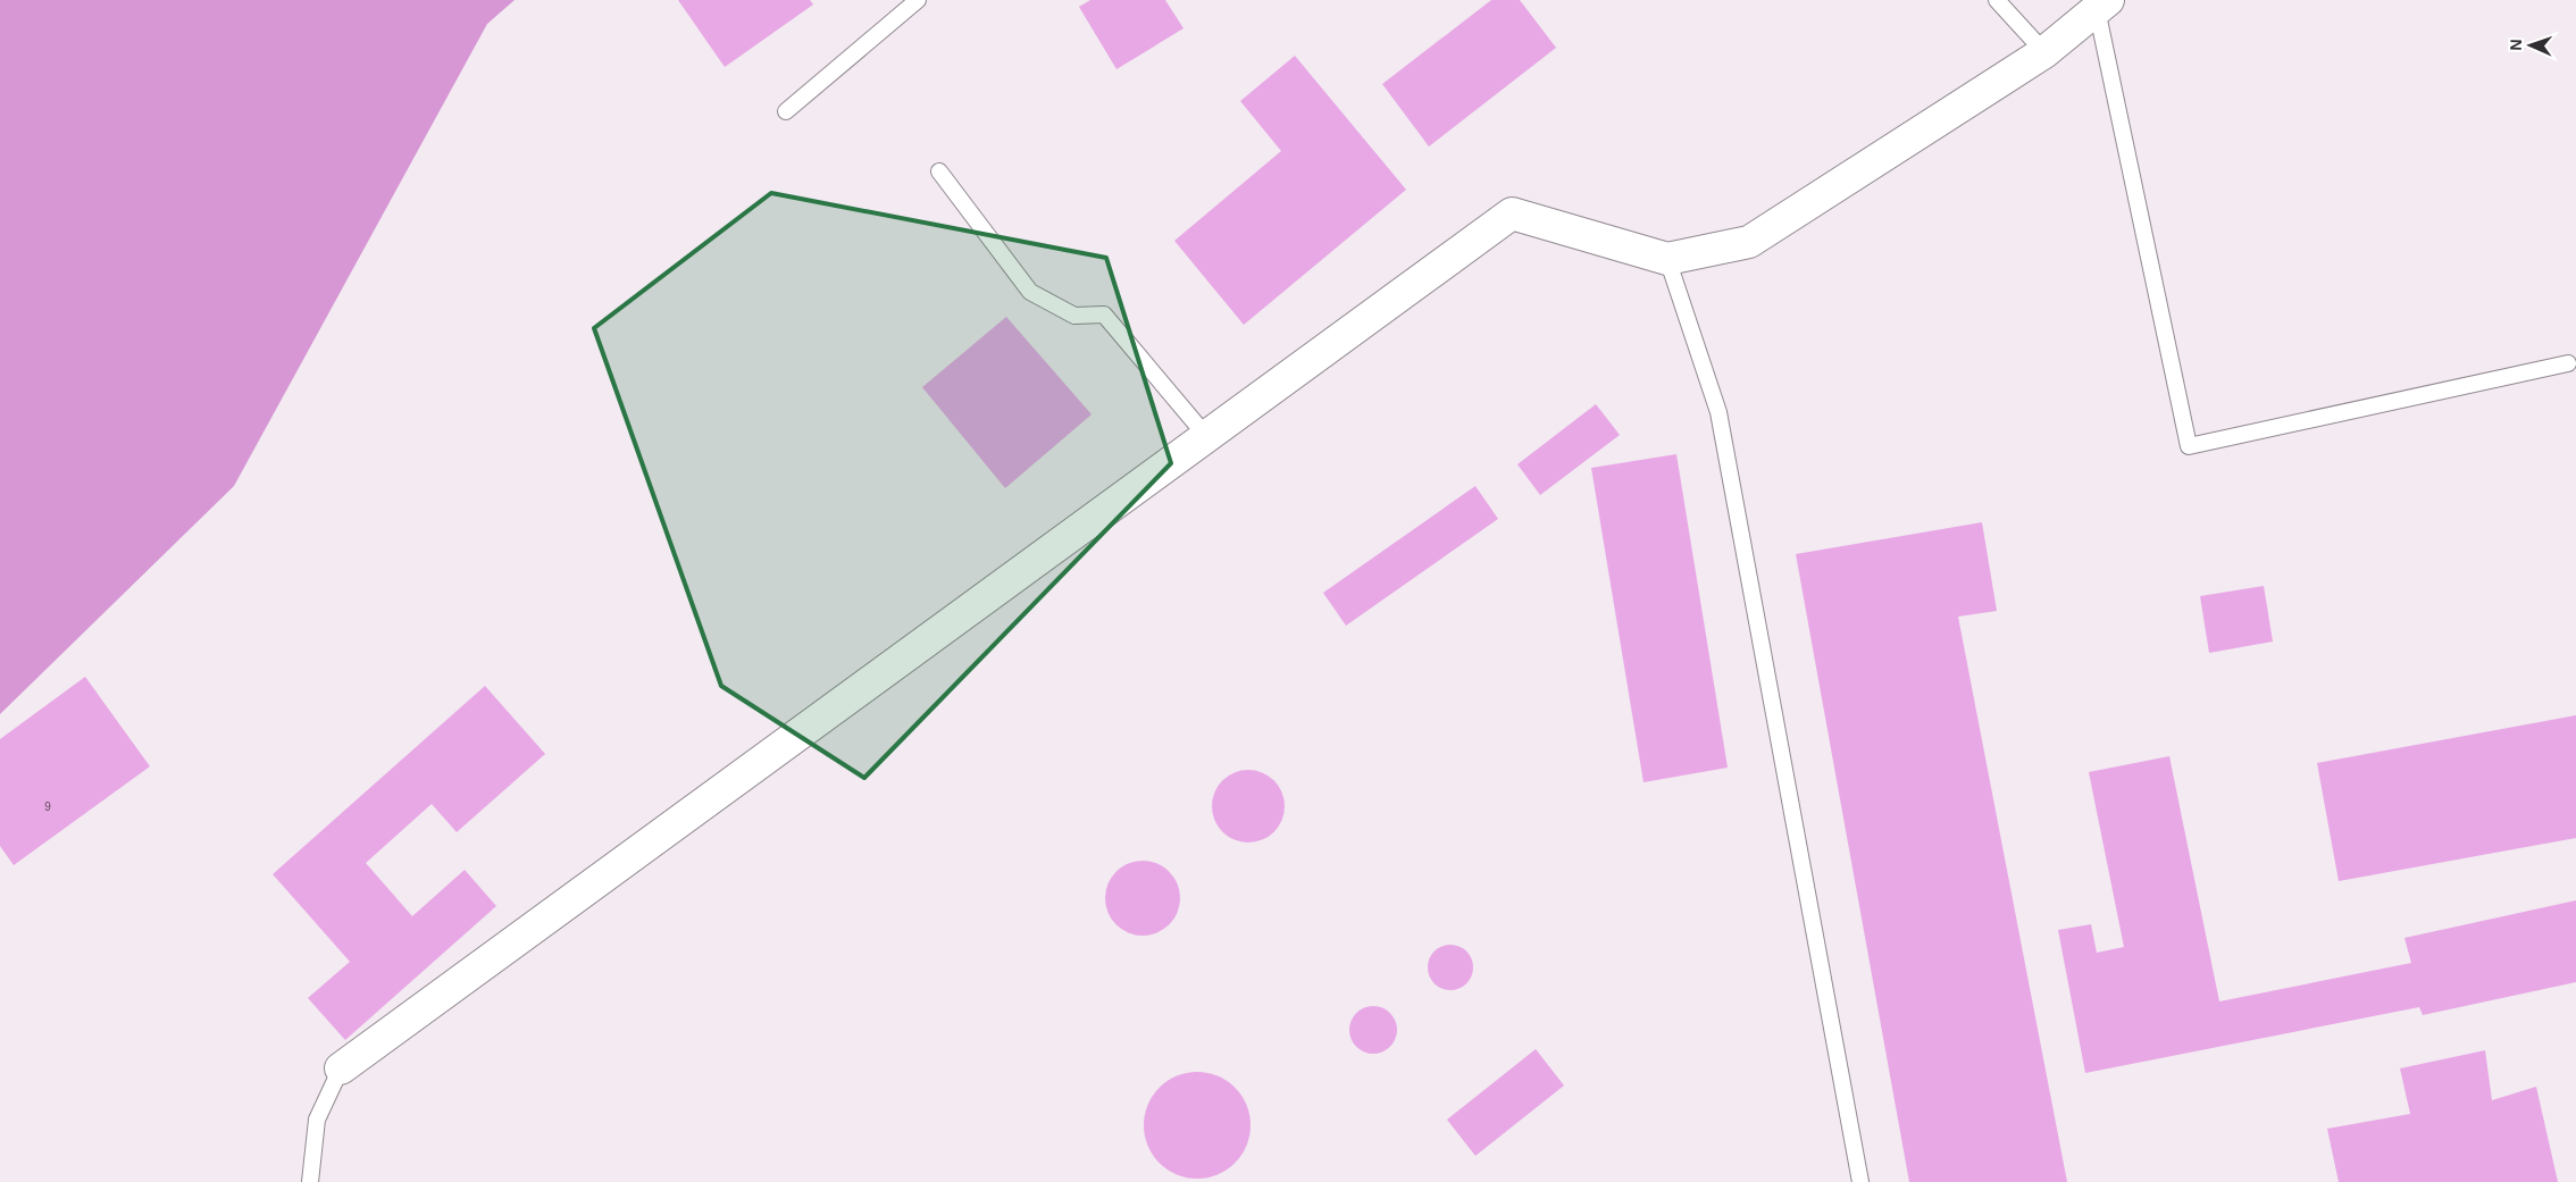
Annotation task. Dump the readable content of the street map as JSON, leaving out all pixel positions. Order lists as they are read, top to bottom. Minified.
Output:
{"house_numbers":["9"],"north":"left"}
